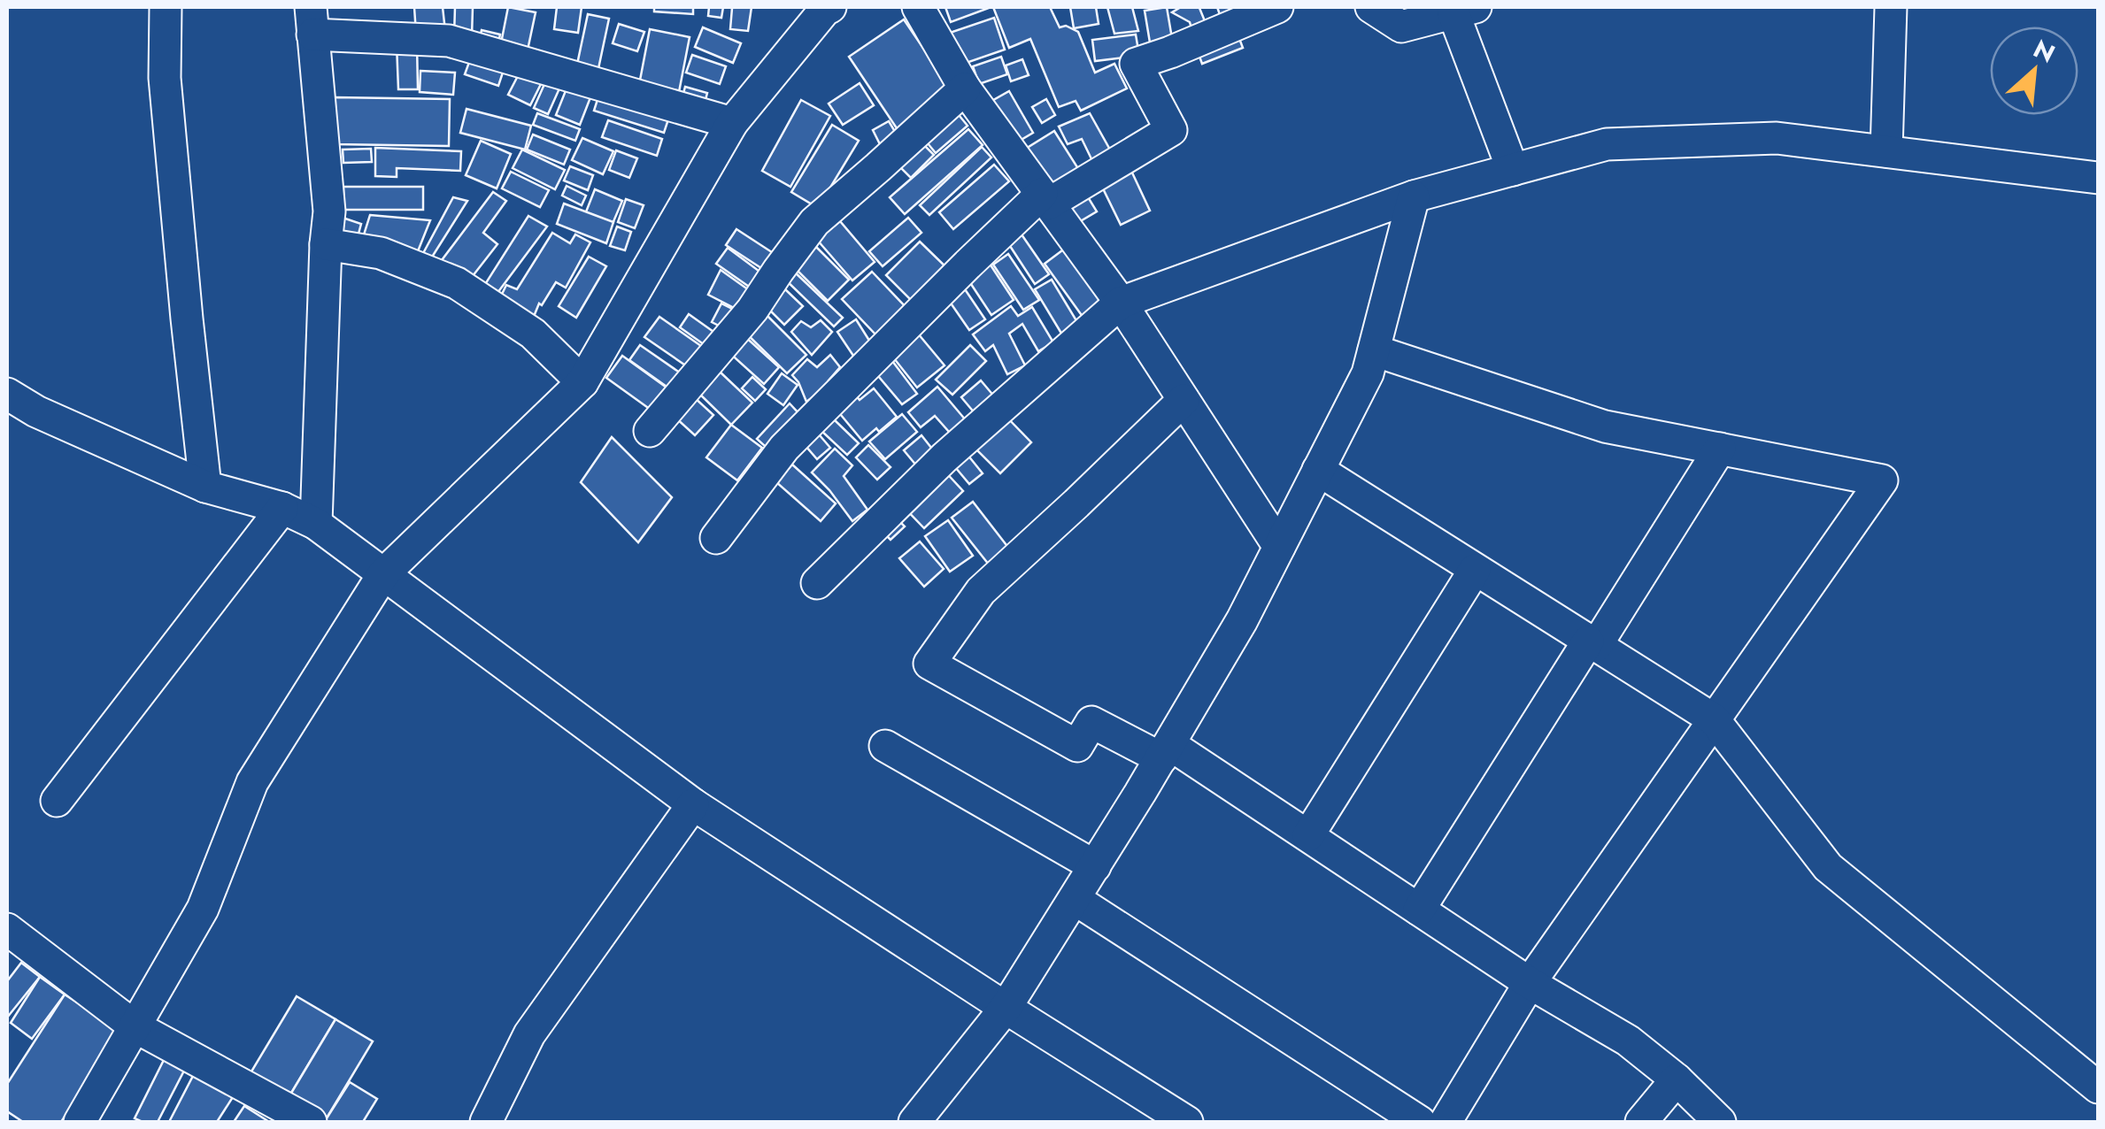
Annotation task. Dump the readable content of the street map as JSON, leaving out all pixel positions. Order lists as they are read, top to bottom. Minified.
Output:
{"north":"top right"}
